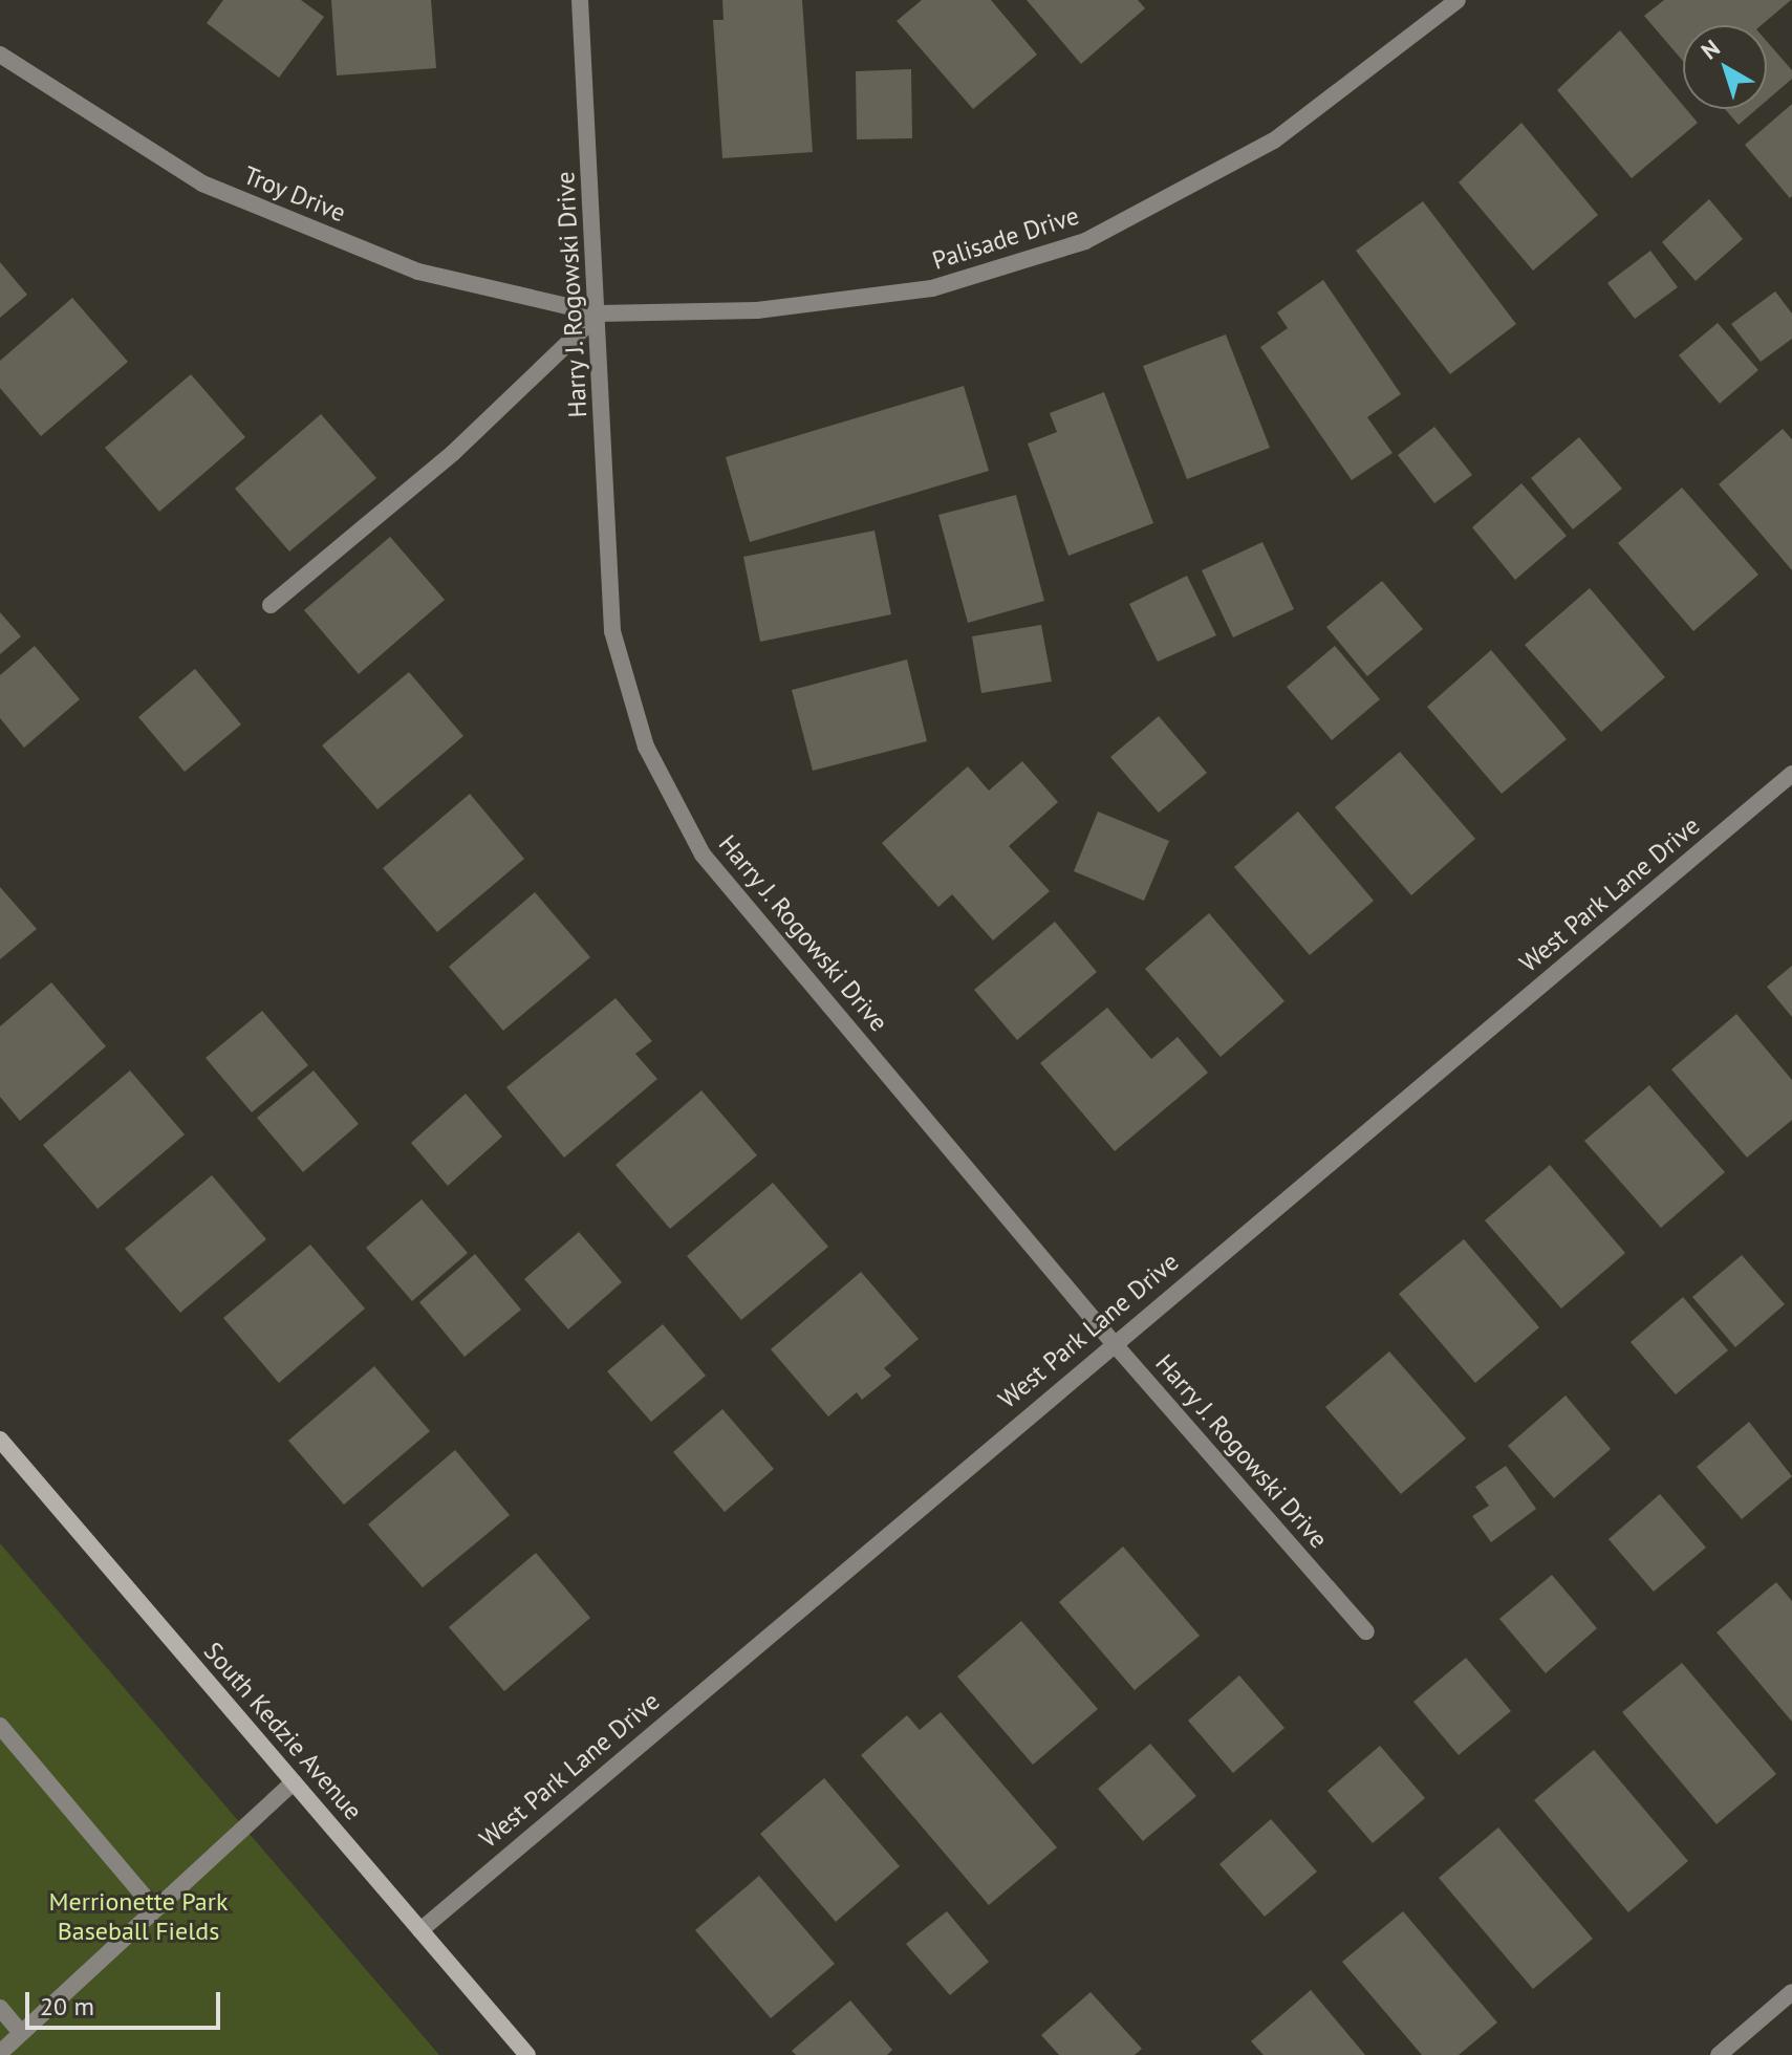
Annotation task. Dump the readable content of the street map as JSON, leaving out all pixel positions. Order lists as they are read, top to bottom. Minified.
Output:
{"streets":{"main road":["South Kedzie Avenue"],"street":["Troy Drive","Palisade Drive","Harry J. Rogowski Drive","West Park Lane Drive"]},"crossings":[["Troy Drive","Palisade Drive"],["Troy Drive","Harry J. Rogowski Drive"],["Palisade Drive","Harry J. Rogowski Drive"],["Harry J. Rogowski Drive","West Park Lane Drive"],["West Park Lane Drive","South Kedzie Avenue"]],"parks":["Merrionette Park Baseball Fields"],"scale_bar":"20 m","north":"top left"}
